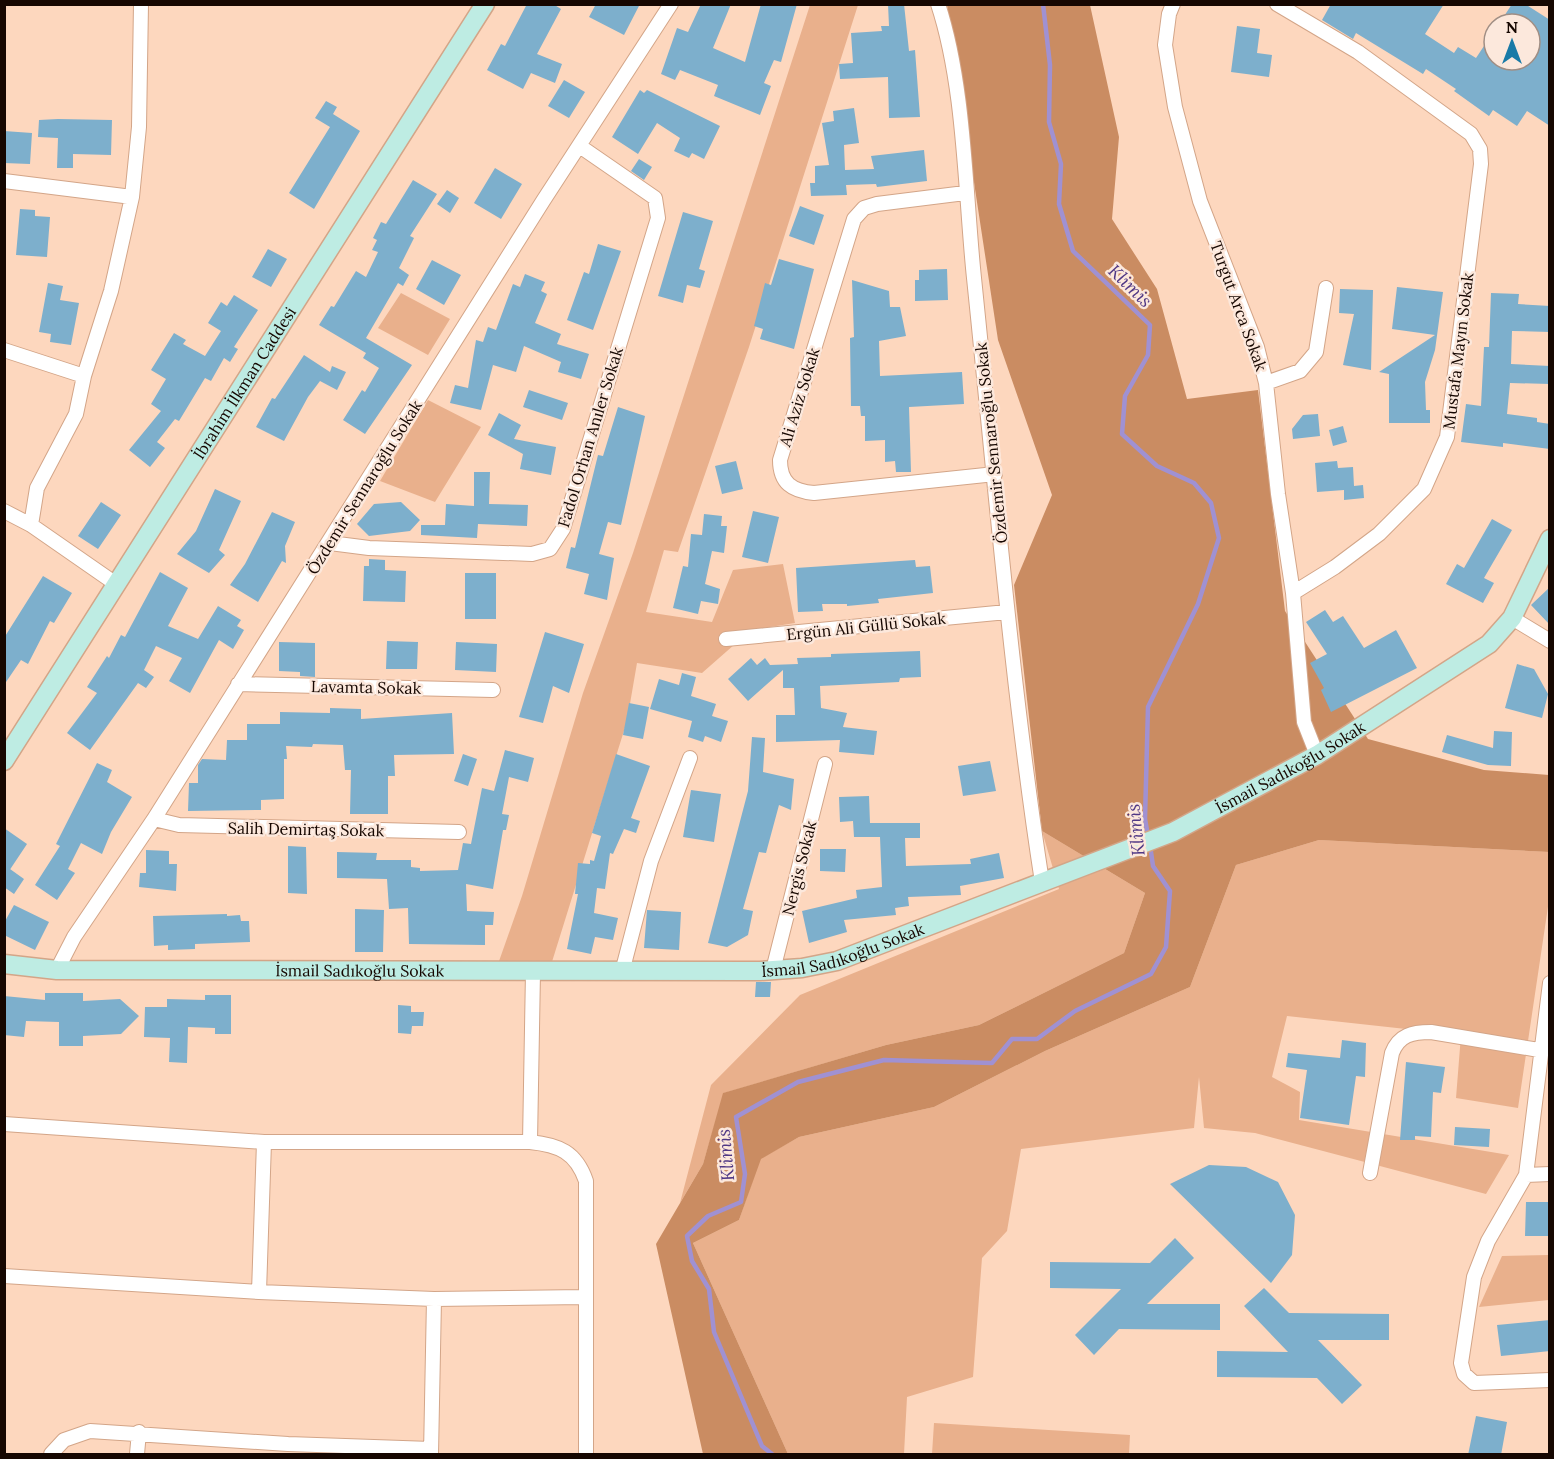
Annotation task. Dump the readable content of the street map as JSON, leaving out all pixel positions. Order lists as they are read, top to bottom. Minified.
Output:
{"streets":{"street":["Turgut Arca Sokak","Mustafa Mayın Sokak","İbrahim İlkman Caddesi","Ali Aziz Sokak","Fadol Orhan Anıler Sokak","Özdemir Sennaroğlu Sokak","Ergün Ali Güllü Sokak","Lavamta Sokak","İsmail Sadıkoğlu Sokak","Salih Demirtaş Sokak","Nergis Sokak"]},"crossings":[["Turgut Arca Sokak","Mustafa Mayın Sokak"],["Turgut Arca Sokak","İsmail Sadıkoğlu Sokak"],["Ali Aziz Sokak","Özdemir Sennaroğlu Sokak"],["Fadol Orhan Anıler Sokak","Özdemir Sennaroğlu Sokak"],["Özdemir Sennaroğlu Sokak","Ergün Ali Güllü Sokak"],["Özdemir Sennaroğlu Sokak","Lavamta Sokak"],["Özdemir Sennaroğlu Sokak","İsmail Sadıkoğlu Sokak"],["Özdemir Sennaroğlu Sokak","Salih Demirtaş Sokak"],["İsmail Sadıkoğlu Sokak","Nergis Sokak"]],"water":["Klimis"],"north":"top"}
